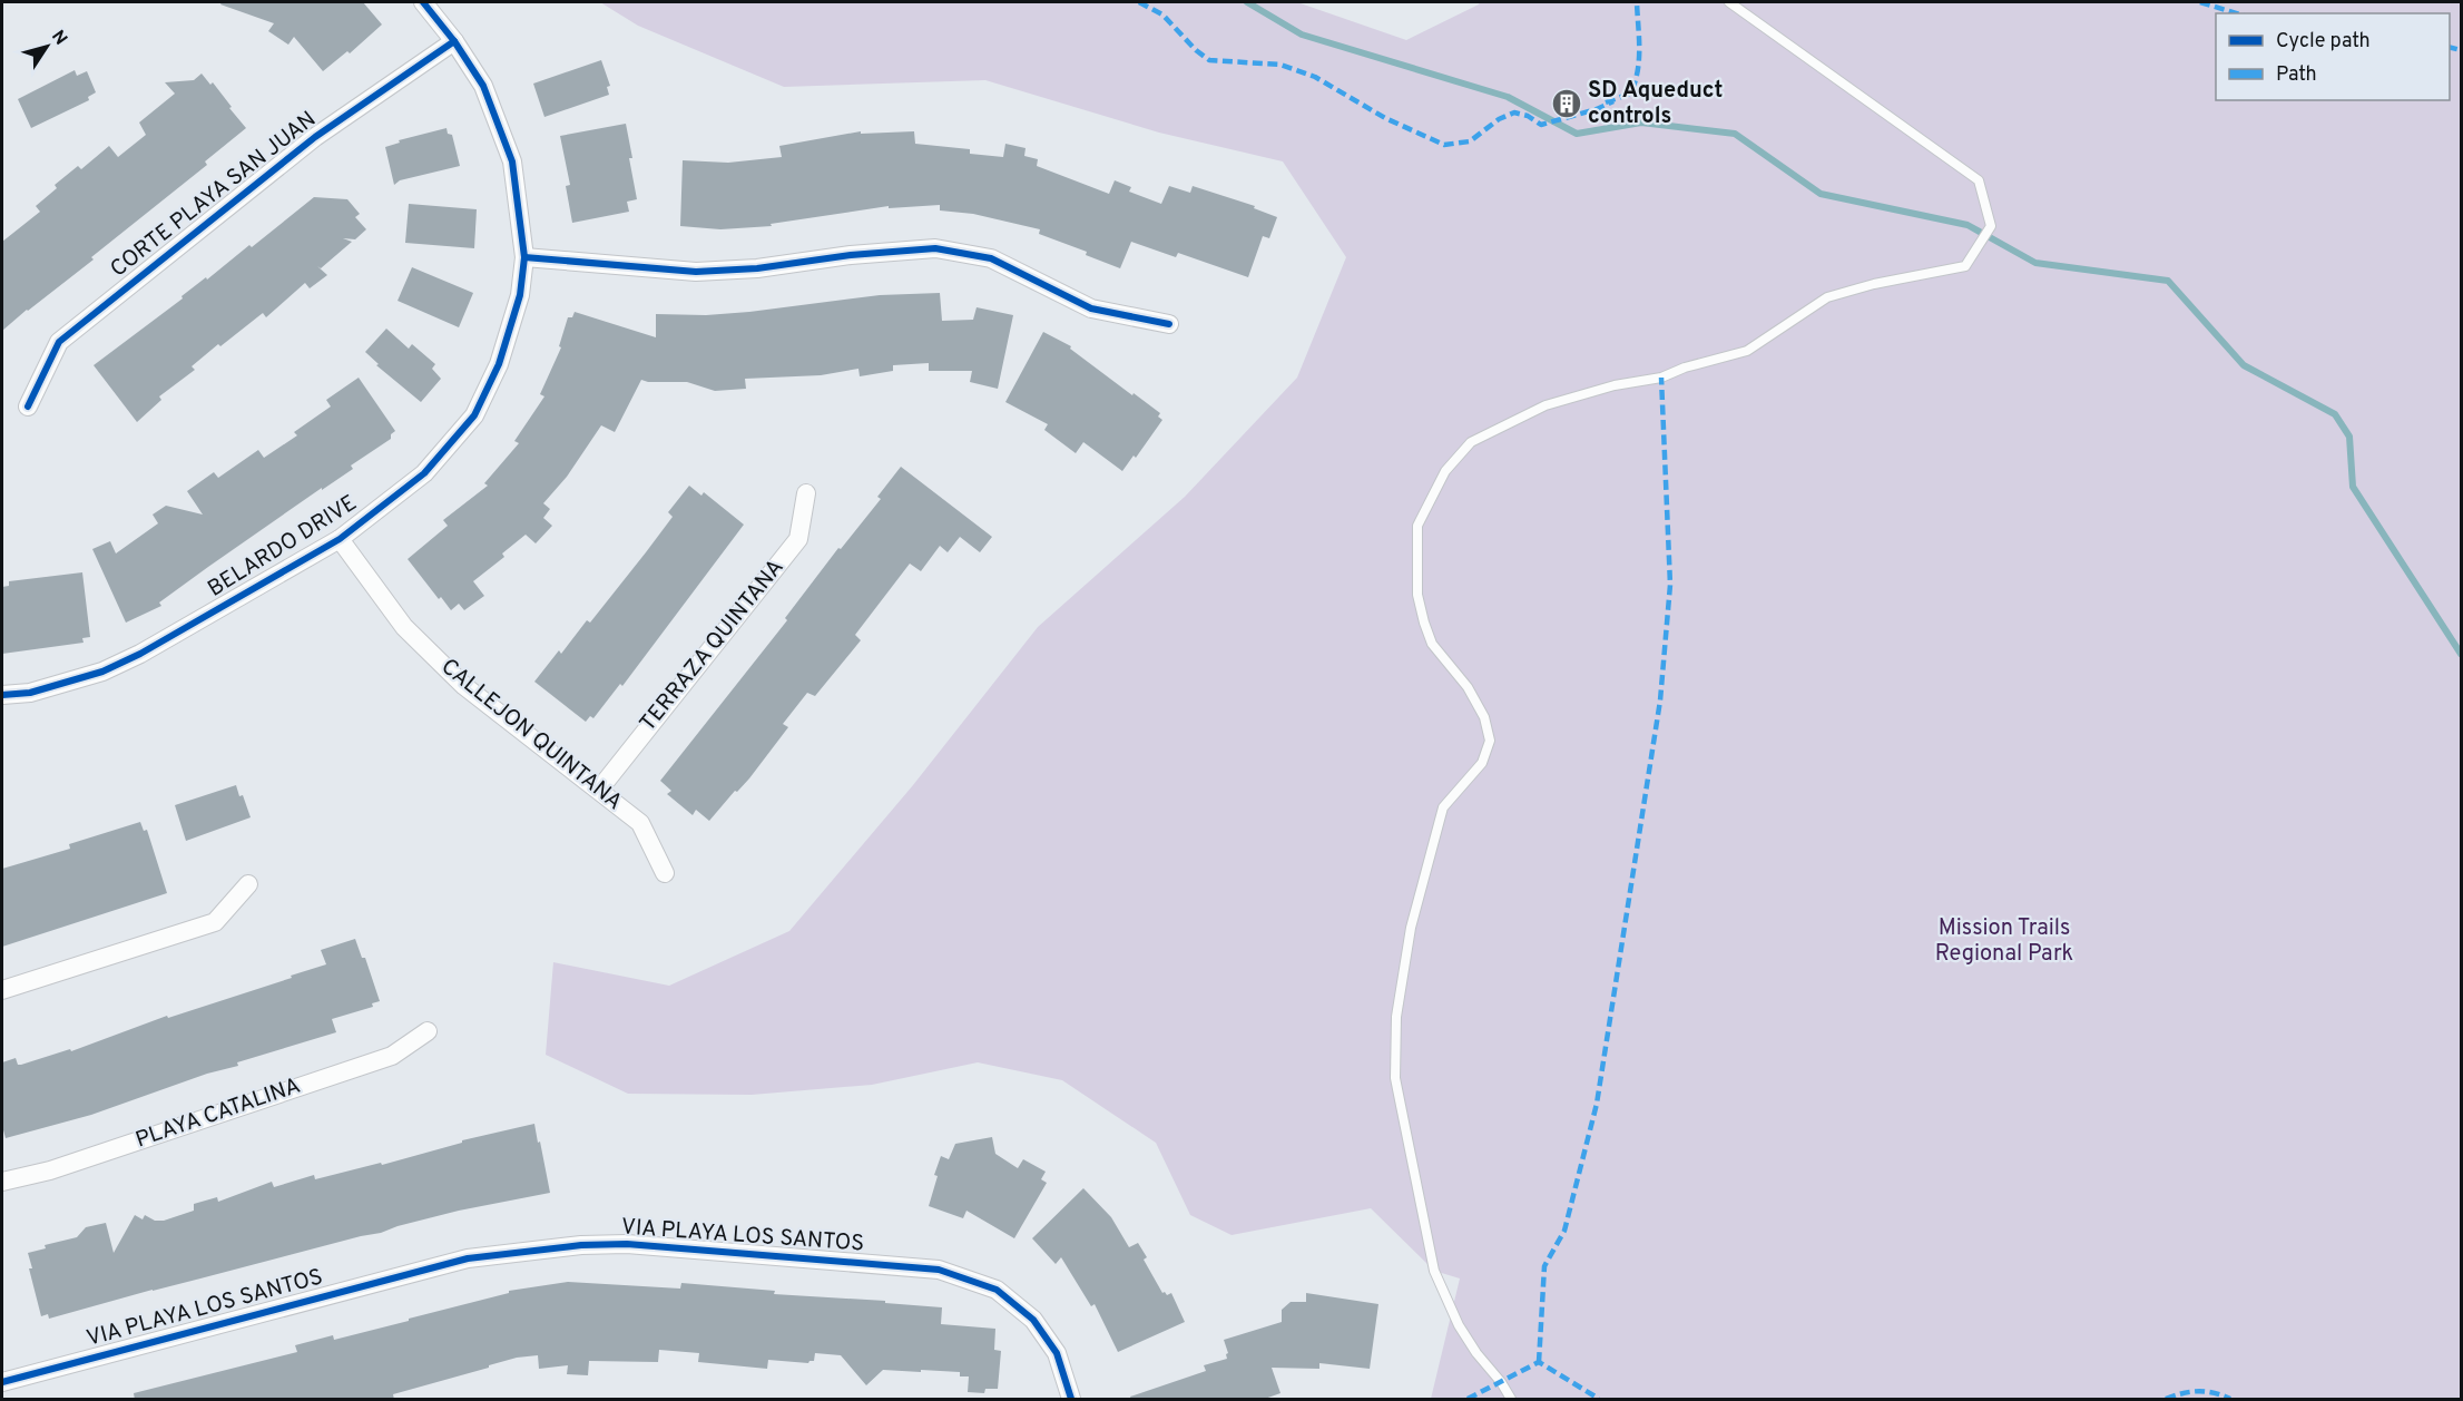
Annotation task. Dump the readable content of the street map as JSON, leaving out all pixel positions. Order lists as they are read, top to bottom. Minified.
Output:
{"streets":{"street":["CORTE PLAYA SAN JUAN","BELARDO DRIVE","TERRAZA QUINTANA","CALLEJON QUINTANA","PLAYA CATALINA","VIA PLAYA LOS SANTOS"]},"crossings":[["CORTE PLAYA SAN JUAN","BELARDO DRIVE"],["BELARDO DRIVE","CALLEJON QUINTANA"],["TERRAZA QUINTANA","CALLEJON QUINTANA"]],"parks":["Mission Trails Regional Park"],"places":{"building":["SD Aqueduct controls"]},"legend":["Cycle path","Path"],"north":"top right"}
